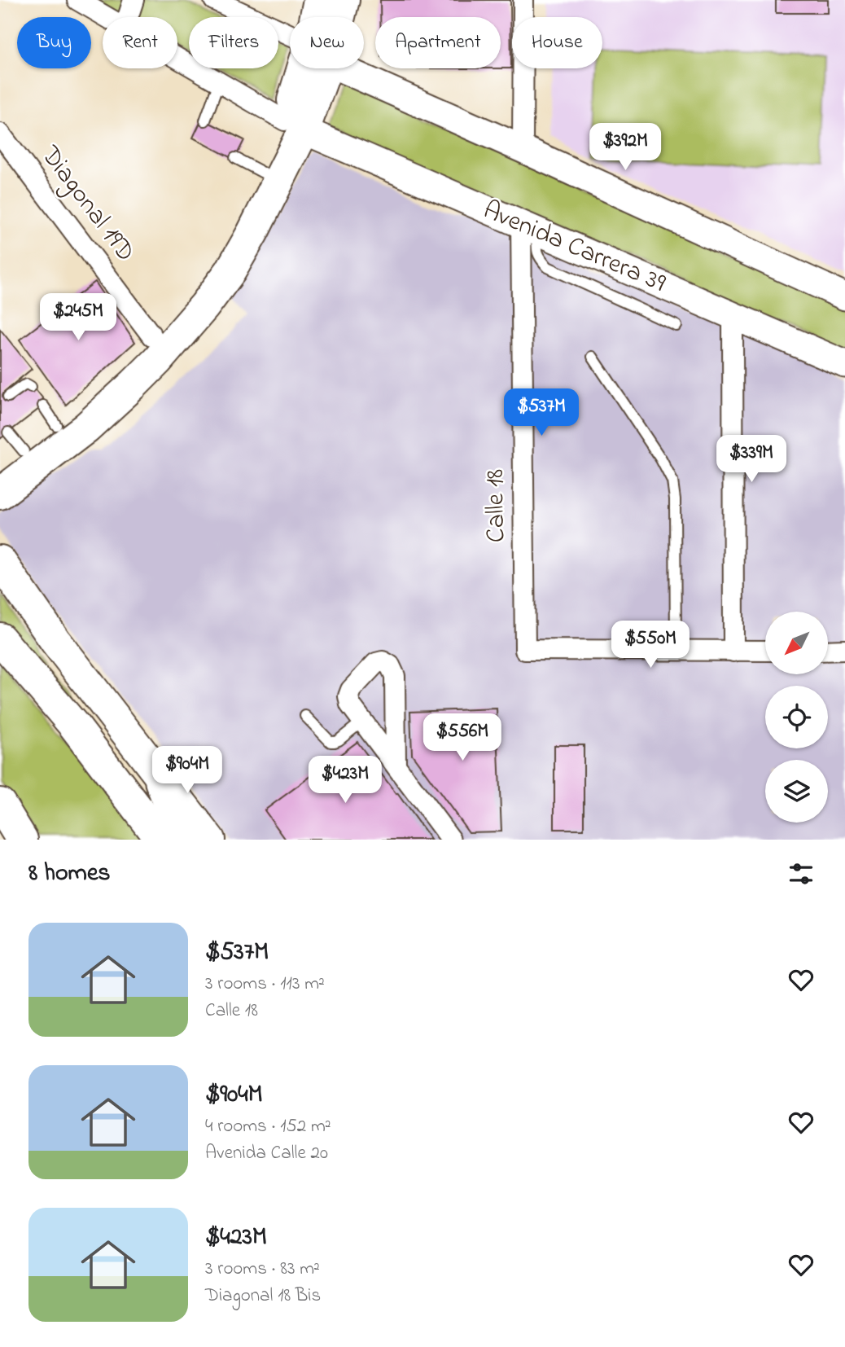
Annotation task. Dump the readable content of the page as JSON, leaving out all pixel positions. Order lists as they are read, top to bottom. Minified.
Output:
{"streets":{"street":["Diagonal 19D","Avenida Carrera 39","Calle 18"]},"crossings":[["Avenida Carrera 39","Calle 18"]],"north":"bottom left","page":{"chip":["Buy","Rent","Filters","New","Apartment","House"],"price":["$392M","$245M","$537M","$339M","$550M","$556M","$904M","$423M"],"heading":"8 homes","list":[{"name":"$537M","note":"3 rooms · 113 m² · Calle 18"},{"name":"$904M","note":"4 rooms · 152 m² · Avenida Calle 20"},{"name":"$423M","note":"3 rooms · 83 m² · Diagonal 18 Bis"}]}}
